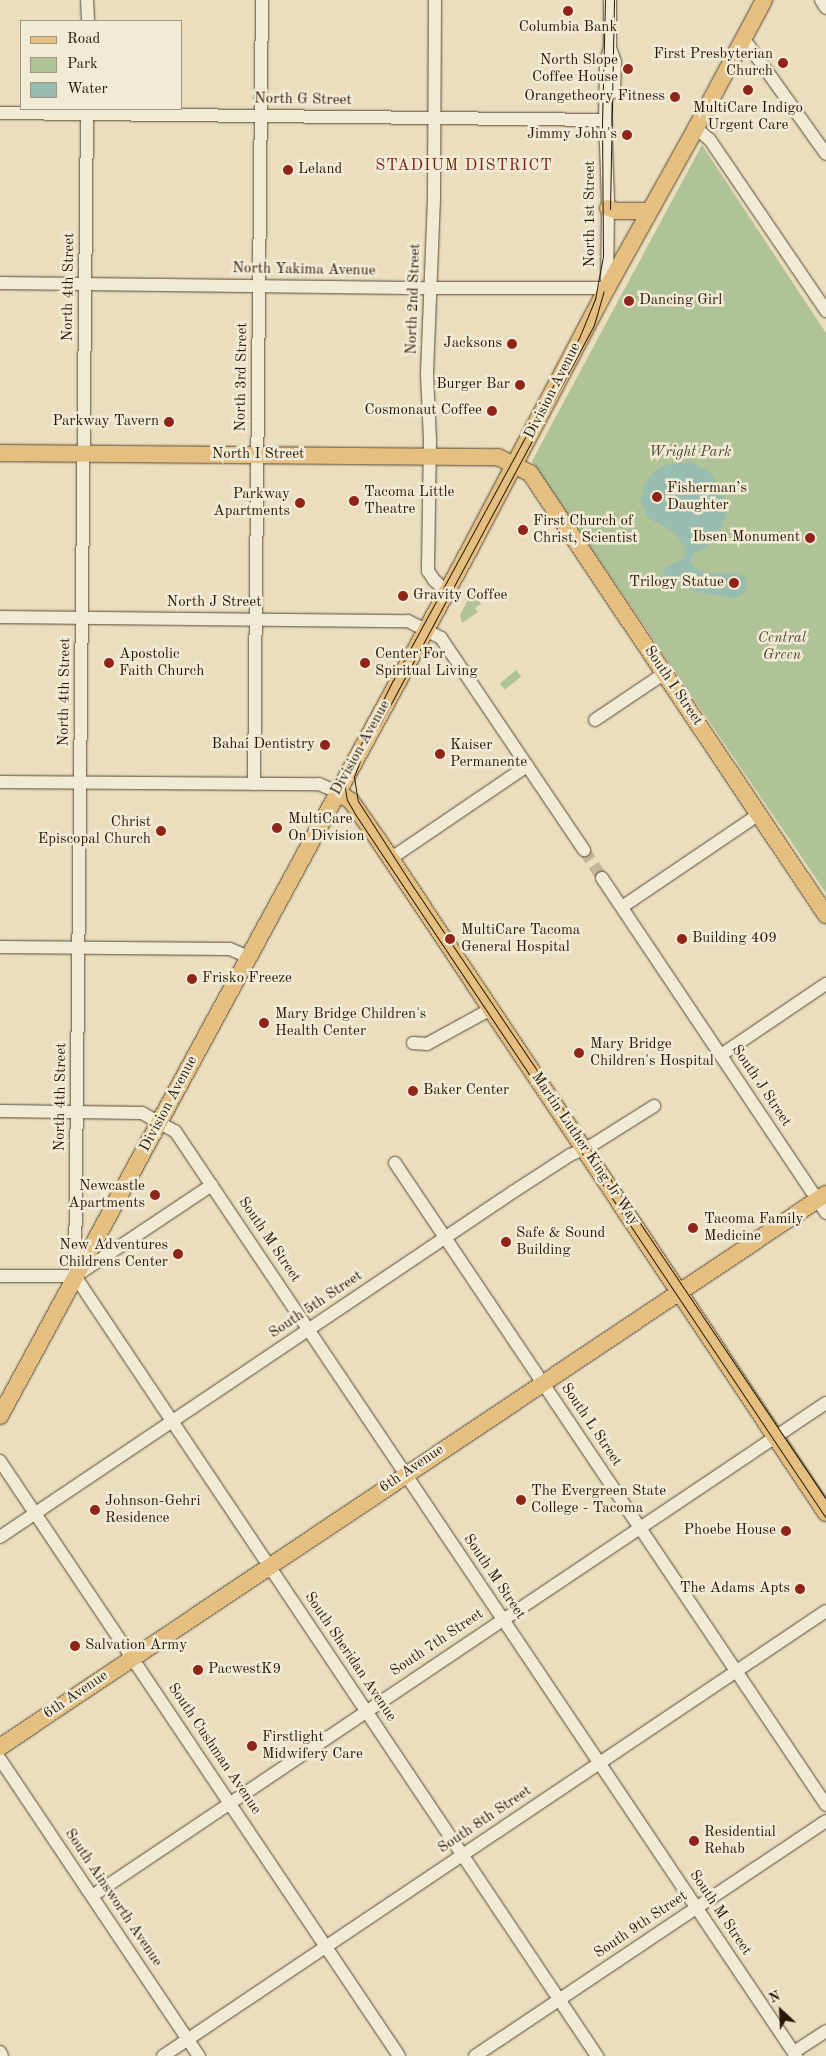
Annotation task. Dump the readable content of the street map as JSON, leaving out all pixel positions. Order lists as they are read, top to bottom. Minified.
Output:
{"streets":{"main road":["Division Avenue","North I Street","South I Street","Martin Luther King Jr Way","6th Avenue"],"street":["North G Street","North 1st Street","North Yakima Avenue","North 4th Street","North 2nd Street","North 3rd Street","North J Street","South J Street","South M Street","South 5th Street","South L Street","South 7th Street","South Sheridan Avenue","South Cushman Avenue","South 8th Street","South Ainsworth Avenue","South 9th Street"]},"crossings":[["North G Street","North 1st Street"],["North G Street","North 4th Street"],["North G Street","North 2nd Street"],["North G Street","North 3rd Street"],["North 1st Street","North Yakima Avenue"],["North 1st Street","Division Avenue"],["North Yakima Avenue","North 4th Street"],["North Yakima Avenue","North 2nd Street"],["North Yakima Avenue","North 3rd Street"],["North Yakima Avenue","Division Avenue"],["North 4th Street","Division Avenue"],["North 4th Street","North I Street"],["North 4th Street","North J Street"],["North 4th Street","South M Street"],["North 4th Street","South Sheridan Avenue"],["North 2nd Street","Division Avenue"],["North 2nd Street","North I Street"],["North 3rd Street","North I Street"],["North 3rd Street","North J Street"],["Division Avenue","North I Street"],["Division Avenue","North J Street"],["Division Avenue","South I Street"],["Division Avenue","Martin Luther King Jr Way"],["Division Avenue","South M Street"],["Division Avenue","South Sheridan Avenue"],["North I Street","South I Street"],["South J Street","6th Avenue"],["Martin Luther King Jr Way","South 5th Street"],["Martin Luther King Jr Way","6th Avenue"],["Martin Luther King Jr Way","South 7th Street"],["South M Street","South 5th Street"],["South M Street","6th Avenue"],["South M Street","South 7th Street"],["South M Street","South 8th Street"],["South M Street","South 9th Street"],["South 5th Street","South L Street"],["South 5th Street","South Sheridan Avenue"],["South 5th Street","South Cushman Avenue"],["South L Street","6th Avenue"],["South L Street","South 7th Street"],["South L Street","South 8th Street"],["6th Avenue","South Sheridan Avenue"],["6th Avenue","South Cushman Avenue"],["South 7th Street","South Sheridan Avenue"],["South 7th Street","South Cushman Avenue"],["South 7th Street","South Ainsworth Avenue"],["South Sheridan Avenue","South 8th Street"],["South Sheridan Avenue","South 9th Street"],["South Cushman Avenue","South 8th Street"],["South 8th Street","South Ainsworth Avenue"]],"districts":["STADIUM DISTRICT"],"parks":["Wright Park","Central Green"],"places":["Columbia Bank","First Presbyterian Church","North Slope Coffee House","MultiCare Indigo Urgent Care","Orangetheory Fitness","Jimmy John's","Leland","Dancing Girl","Jacksons","Burger Bar","Cosmonaut Coffee","Parkway Tavern","Fisherman’s Daughter","Tacoma Little Theatre","Parkway Apartments","First Church of Christ, Scientist","Ibsen Monument","Trilogy Statue","Gravity Coffee","Apostolic Faith Church","Center For Spiritual Living","Bahai Dentistry","Kaiser Permanente","MultiCare On Division","Christ Episcopal Church","MultiCare Tacoma General Hospital","Building 409","Frisko Freeze","Mary Bridge Children's Health Center","Mary Bridge Children's Hospital","Baker Center","Newcastle Apartments","Tacoma Family Medicine","Safe & Sound Building","New Adventures Childrens Center","The Evergreen State College - Tacoma","Johnson-Gehri Residence","Phoebe House","The Adams Apts","Salvation Army","PacwestK9","Firstlight Midwifery Care","Residential Rehab"],"legend":["Road","Park","Water"],"north":"top left"}
